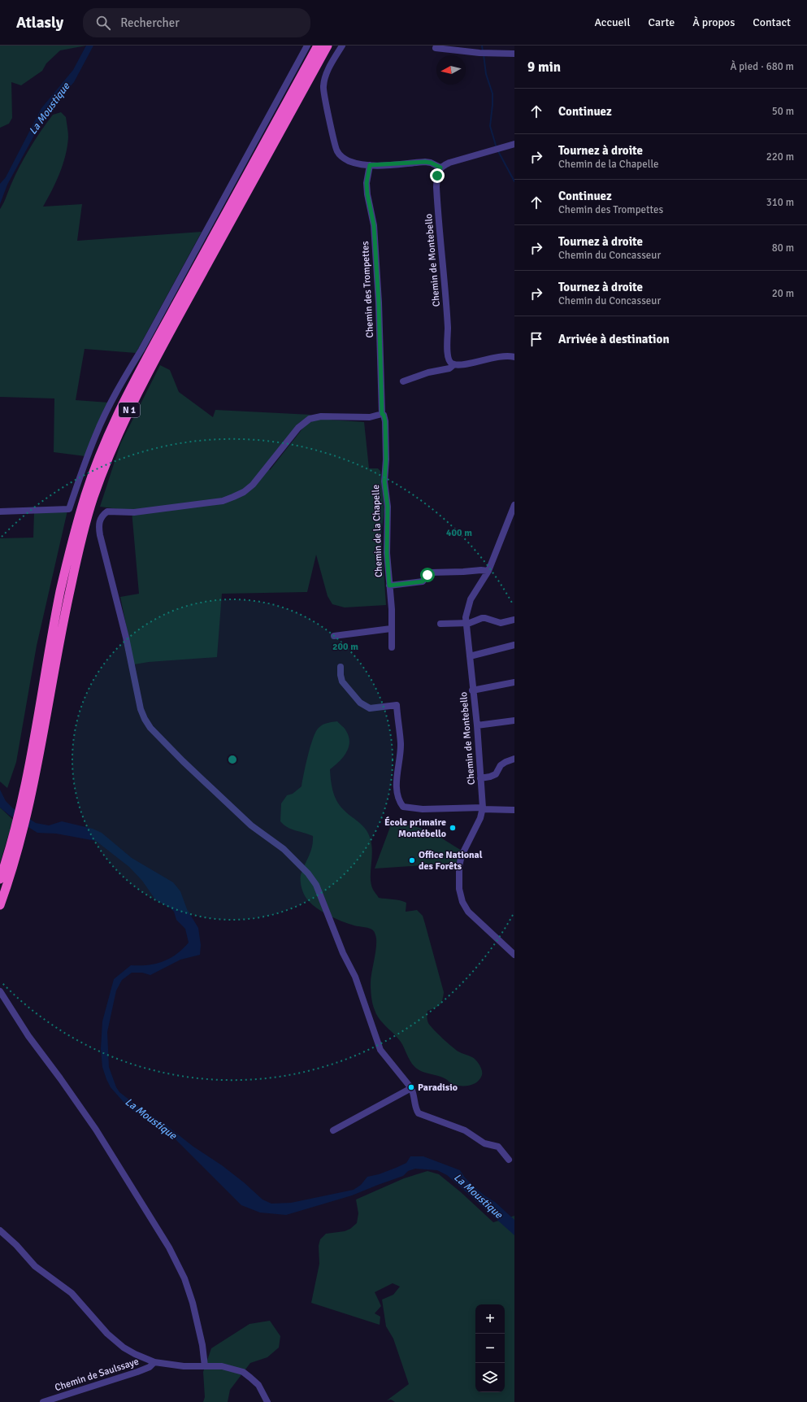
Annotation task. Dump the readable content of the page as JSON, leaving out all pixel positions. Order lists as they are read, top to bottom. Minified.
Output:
{"streets":{"highway":["N 1"],"street":["Chemin de Montebello","Chemin des Trompettes","Chemin de la Chapelle","Chemin de Saulssaye"]},"crossings":[["Chemin des Trompettes","Chemin de la Chapelle"]],"water":["La Moustique"],"places":["École primaire Montébello","Office National des Forêts","Paradisio"],"north":"left","page":{"header":"Atlasly","search":"Rechercher","nav":["Accueil","Carte","À propos","Contact"],"heading":["9 min","À pied · 680 m"],"list":[["Continuez","50 m"],["Tournez à droite","Chemin de la Chapelle","220 m"],["Continuez","Chemin des Trompettes","310 m"],["Tournez à droite","Chemin du Concasseur","80 m"],["Tournez à droite","Chemin du Concasseur","20 m"],"Arrivée à destination"],"map_buttons":["+","−"]},"rings":["400 m","200 m"]}
